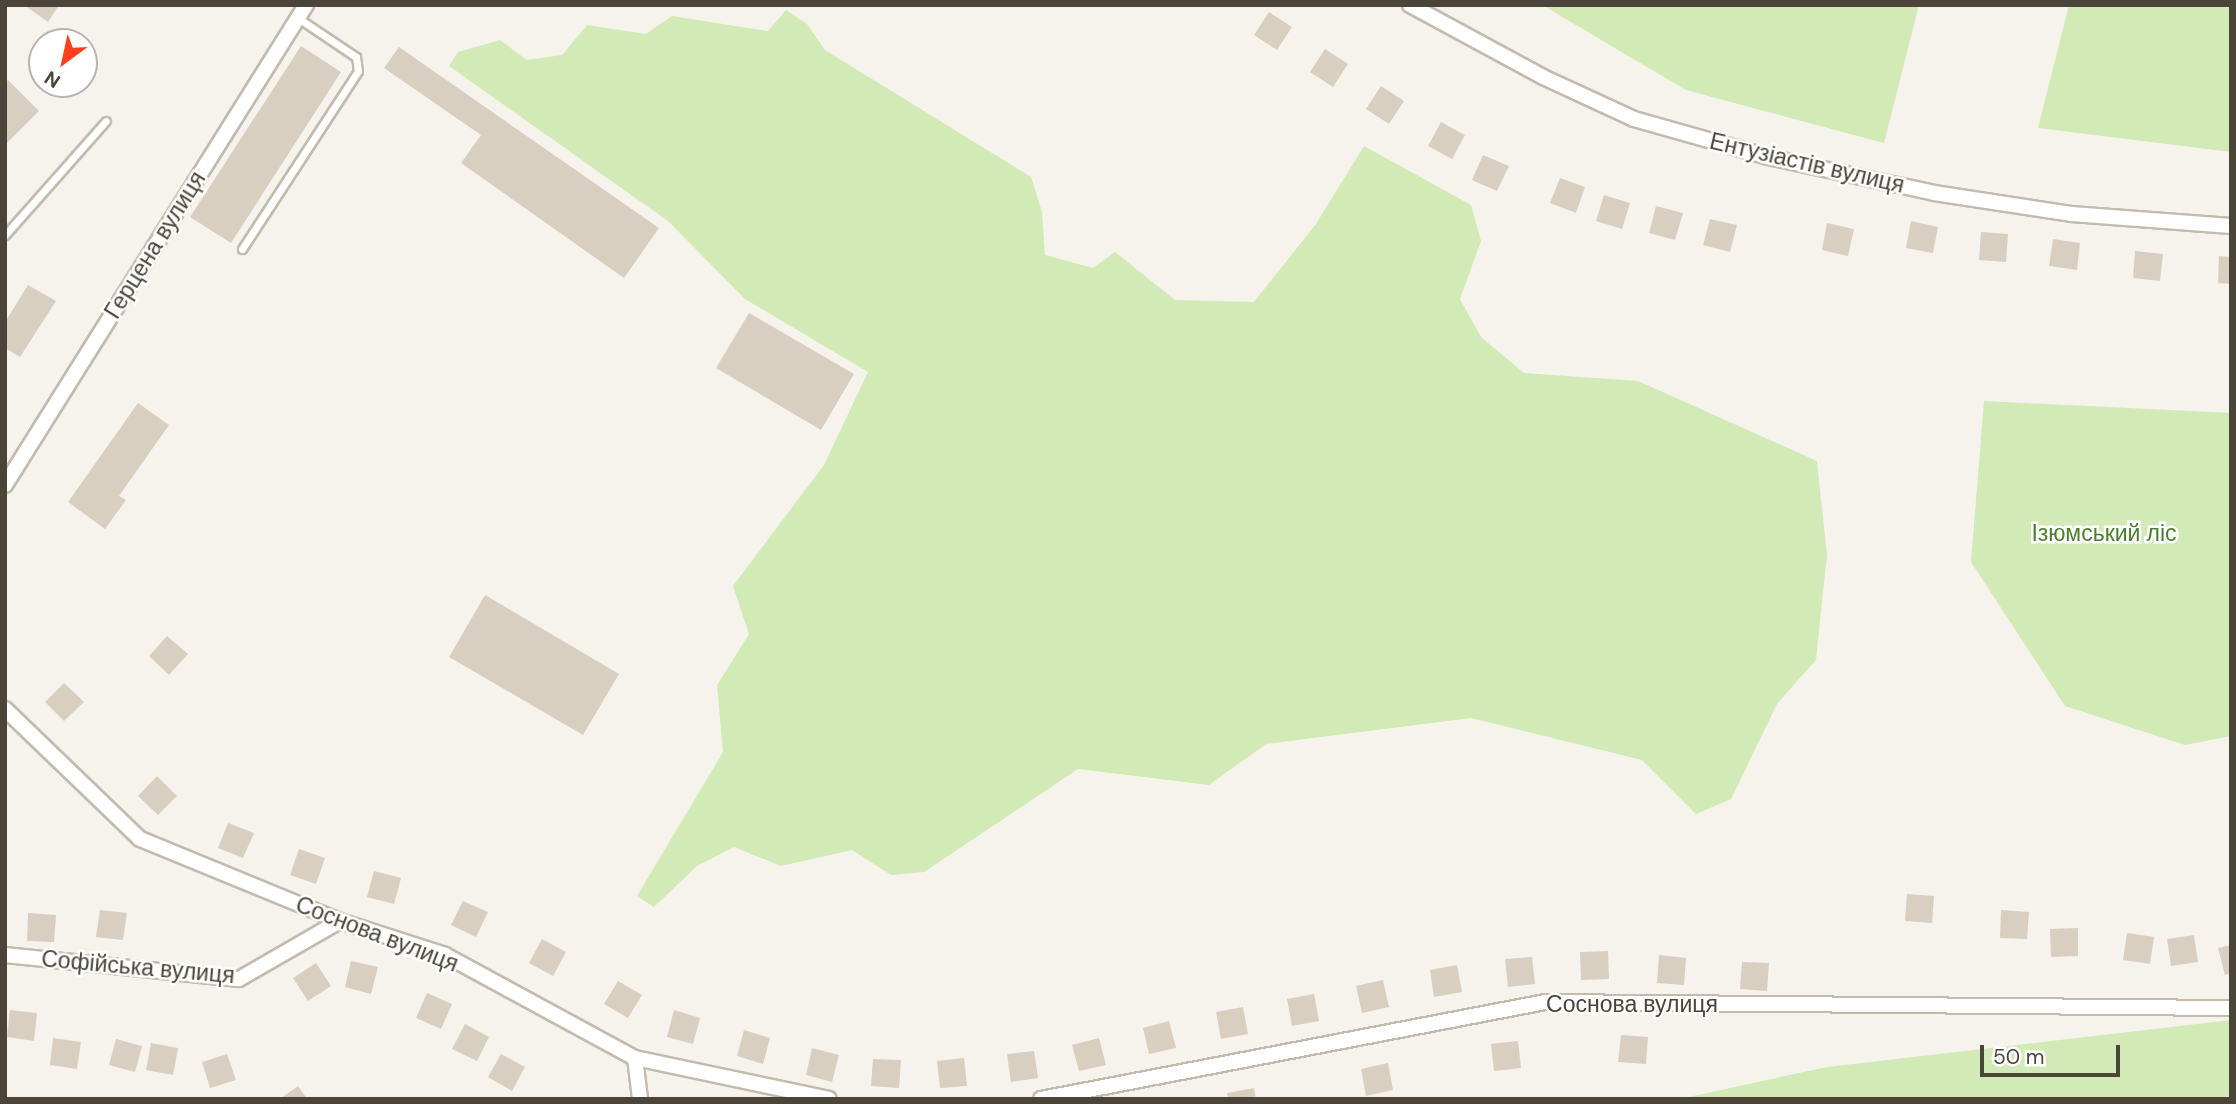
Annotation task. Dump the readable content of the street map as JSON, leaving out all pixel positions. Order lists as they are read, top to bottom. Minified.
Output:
{"streets":{"street":["Ентузіастів вулиця","Герцена вулиця","Соснова вулиця","Софійська вулиця"]},"crossings":[["Соснова вулиця","Софійська вулиця"]],"parks":["Ізюмський ліс"],"scale_bar":"50 m","north":"bottom left"}
